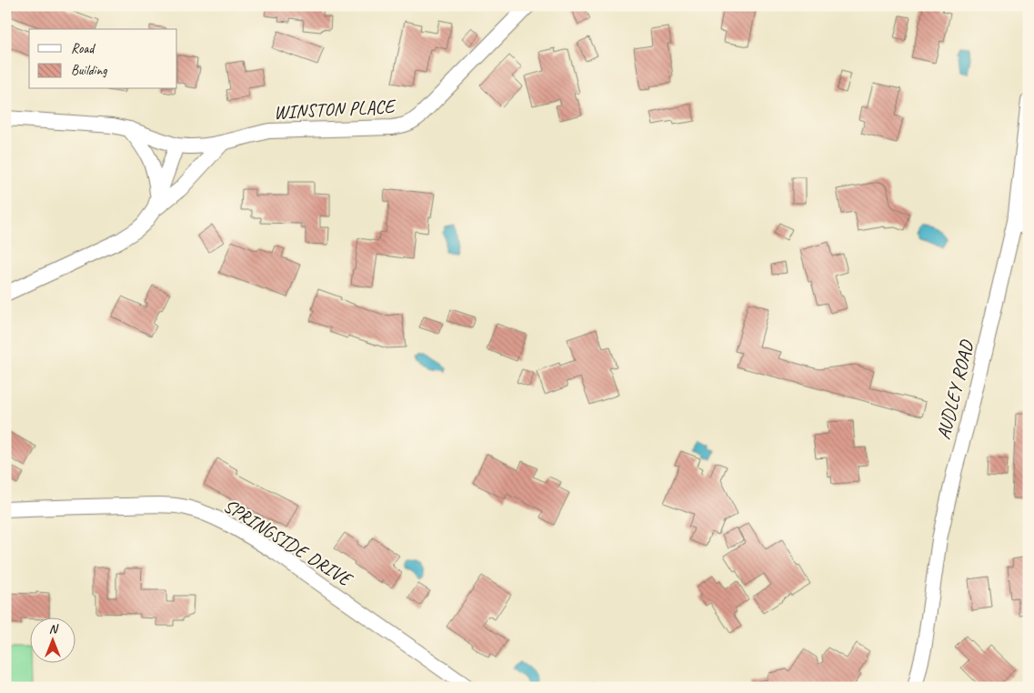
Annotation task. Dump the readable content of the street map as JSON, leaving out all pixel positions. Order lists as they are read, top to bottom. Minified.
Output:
{"streets":{"street":["WINSTON PLACE","AUDLEY ROAD","SPRINGSIDE DRIVE"]},"legend":["Road","Building"],"north":"top"}
